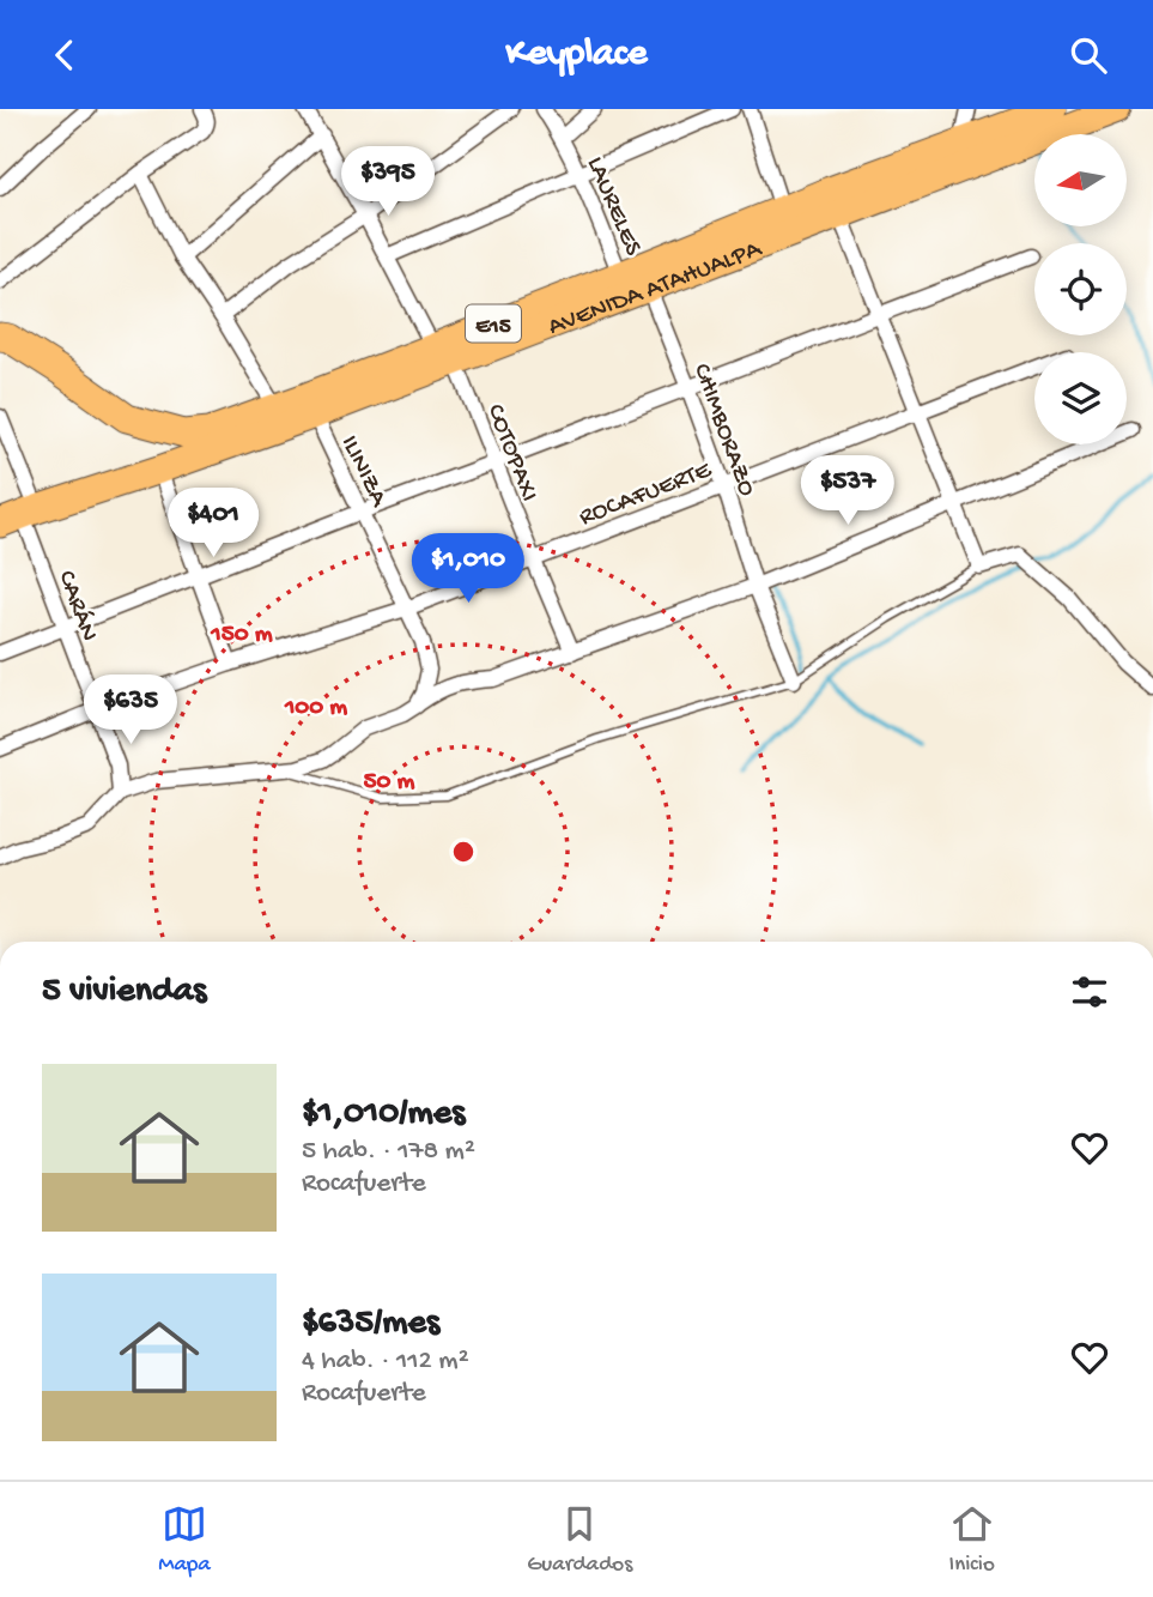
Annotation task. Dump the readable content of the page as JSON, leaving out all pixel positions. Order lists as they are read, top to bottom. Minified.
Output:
{"streets":{"highway":["AVENIDA ATAHUALPA","E15"],"street":["LAURELES","CHIMBORAZO","COTOPAXI","ILINIZA","ROCAFUERTE","CARÁN"]},"crossings":[["LAURELES","AVENIDA ATAHUALPA"],["AVENIDA ATAHUALPA","CHIMBORAZO"],["AVENIDA ATAHUALPA","COTOPAXI"],["AVENIDA ATAHUALPA","ILINIZA"],["AVENIDA ATAHUALPA","CARÁN"],["CHIMBORAZO","ROCAFUERTE"],["COTOPAXI","ROCAFUERTE"],["ILINIZA","ROCAFUERTE"],["ROCAFUERTE","CARÁN"]],"north":"left","page":{"header":"Keyplace","price":["$395","$537","$401","$1,010","$635"],"heading":"5 viviendas","list":[{"name":"$1,010/mes","note":"5 hab. · 178 m² · Rocafuerte"},{"name":"$635/mes","note":"4 hab. · 112 m² · Rocafuerte"}],"tabs":["Mapa","Guardados","Inicio"]},"rings":["150 m","100 m","50 m"]}
